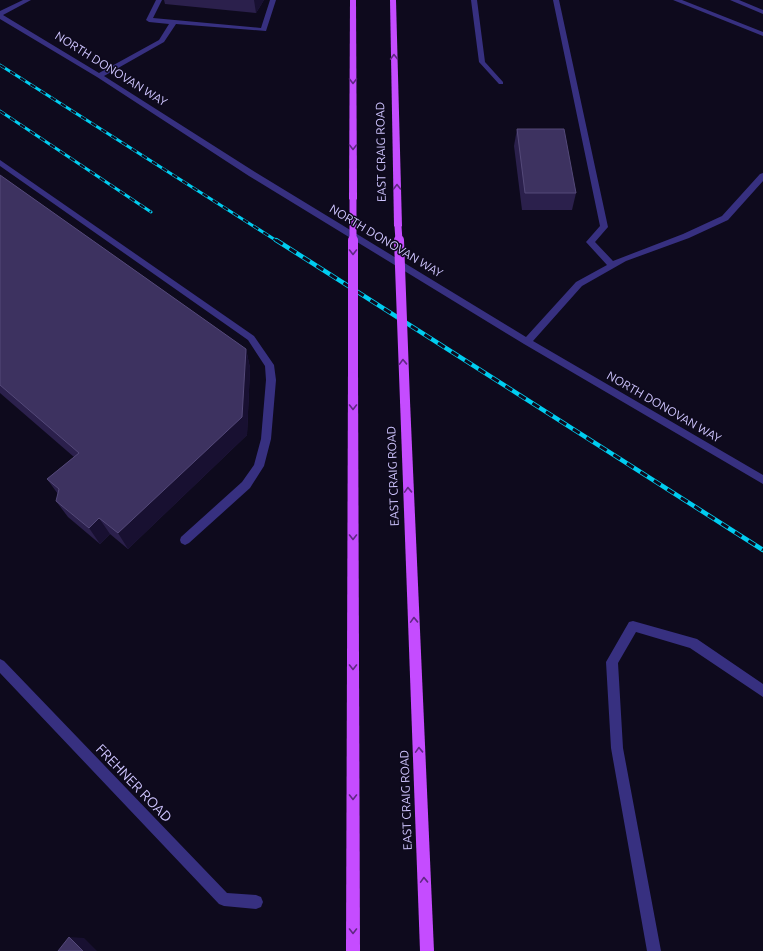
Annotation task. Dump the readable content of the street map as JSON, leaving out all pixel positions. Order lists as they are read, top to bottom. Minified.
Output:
{"streets":{"main road":["EAST CRAIG ROAD"],"street":["NORTH DONOVAN WAY","FREHNER ROAD"]}}
